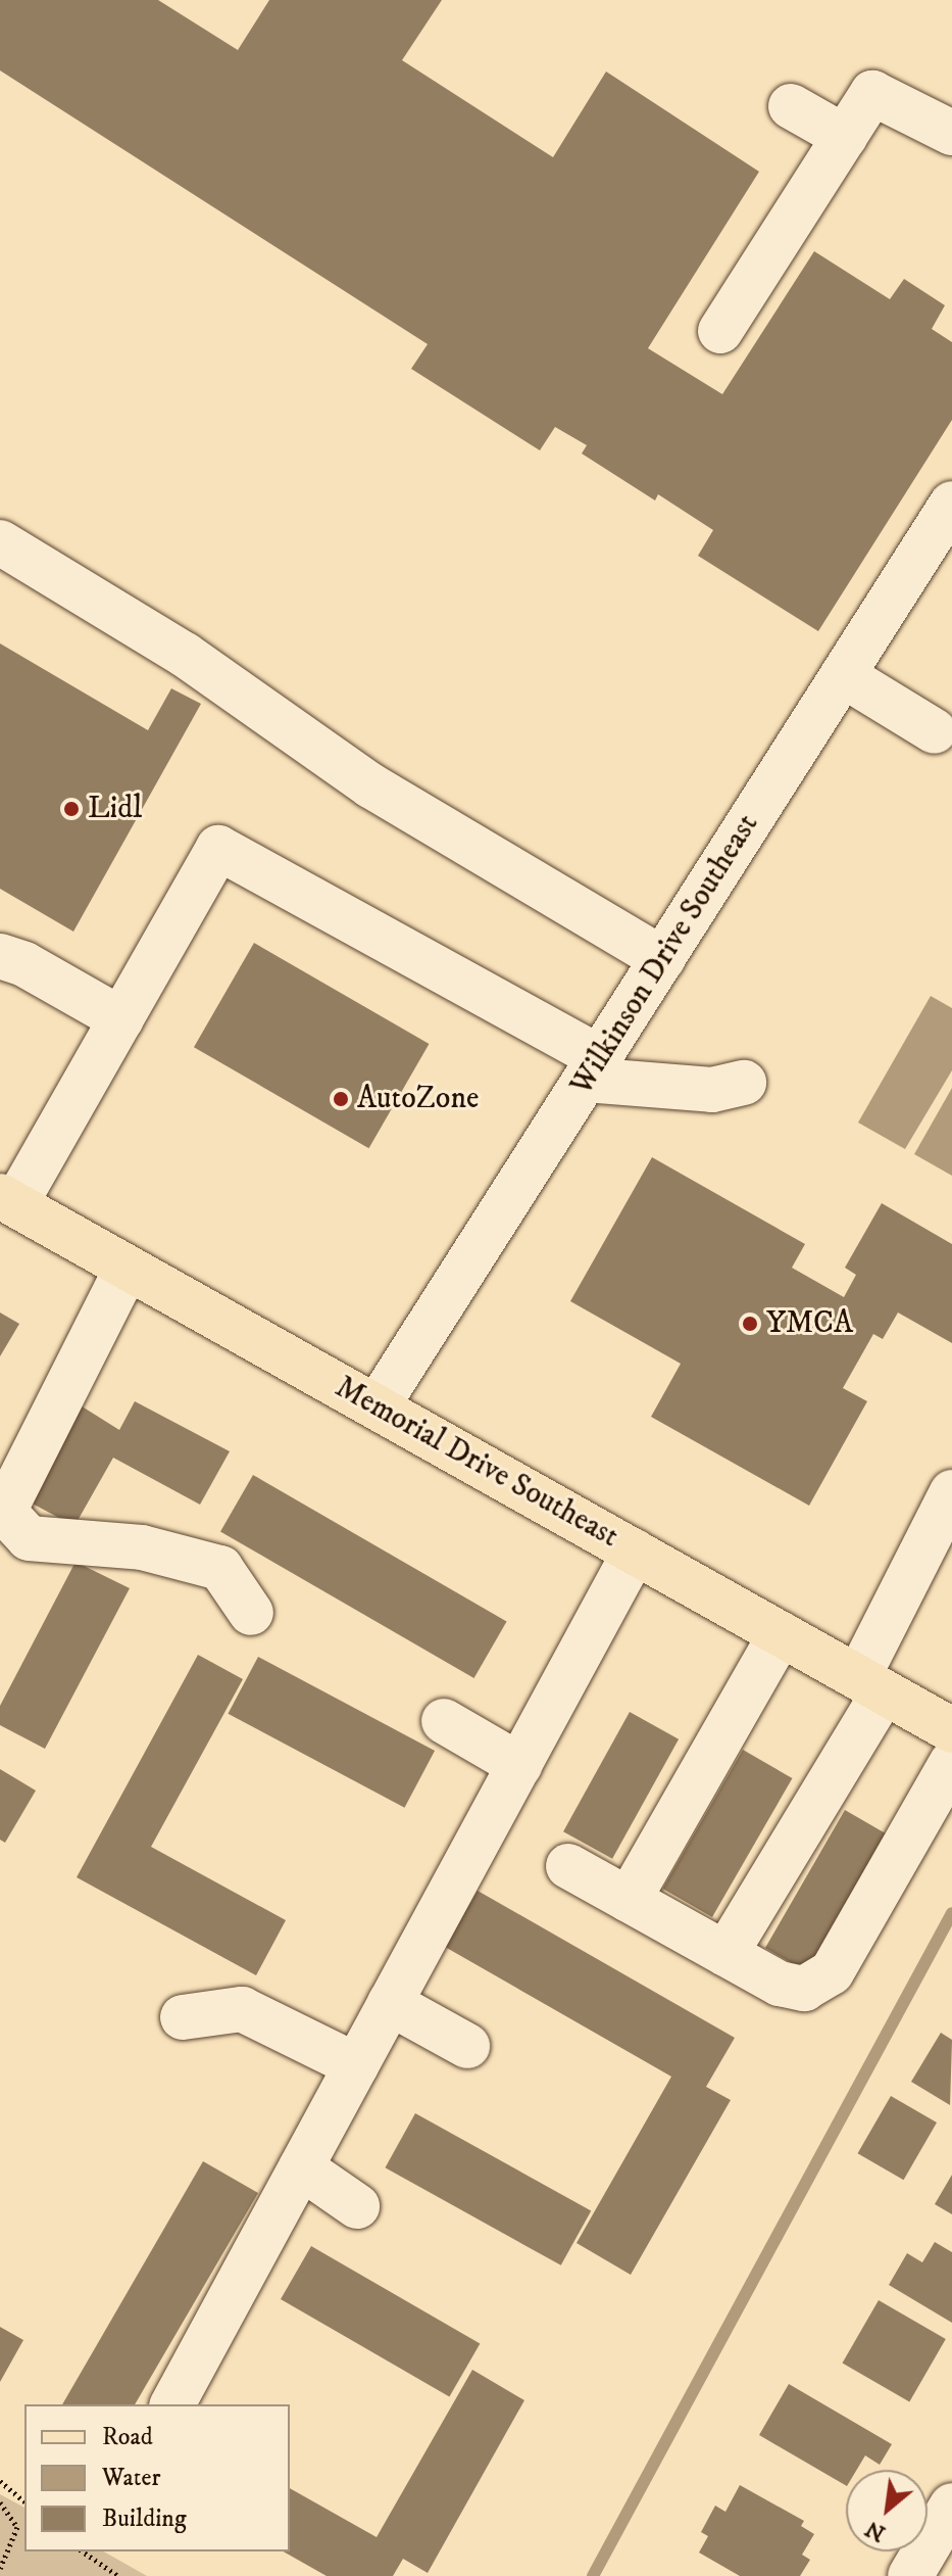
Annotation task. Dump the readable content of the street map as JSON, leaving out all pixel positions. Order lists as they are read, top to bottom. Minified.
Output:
{"streets":{"main road":["Memorial Drive Southeast"],"street":["Wilkinson Drive Southeast"]},"crossings":[["Wilkinson Drive Southeast","Memorial Drive Southeast"]],"places":["Lidl","AutoZone","YMCA"],"legend":["Road","Water","Building"],"north":"bottom left"}
